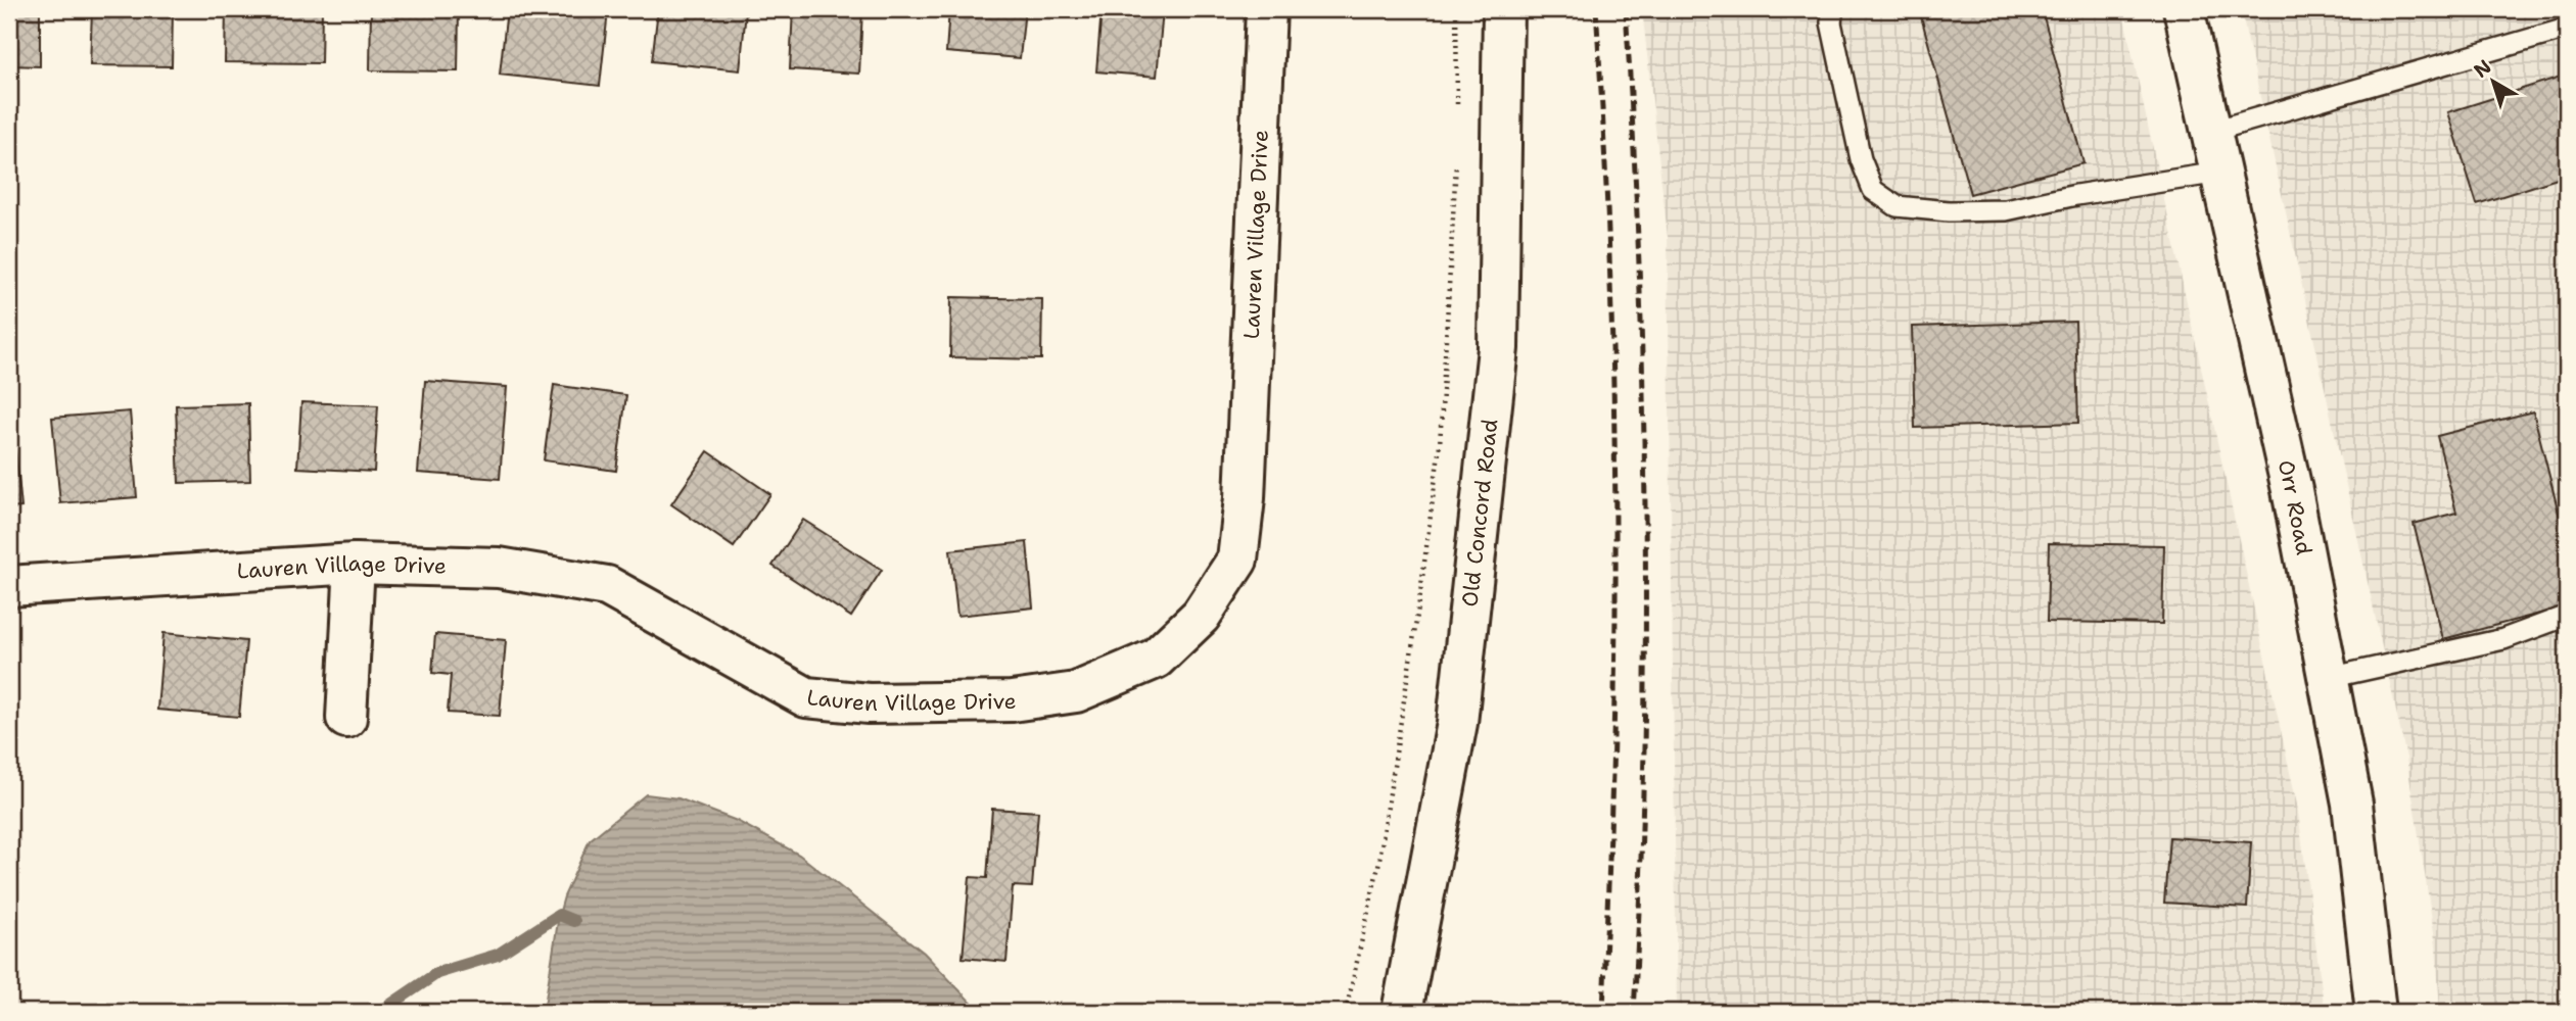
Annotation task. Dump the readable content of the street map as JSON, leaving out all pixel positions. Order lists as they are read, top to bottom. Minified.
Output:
{"streets":{"street":["Lauren Village Drive","Orr Road","Old Concord Road"]},"north":"top left"}
